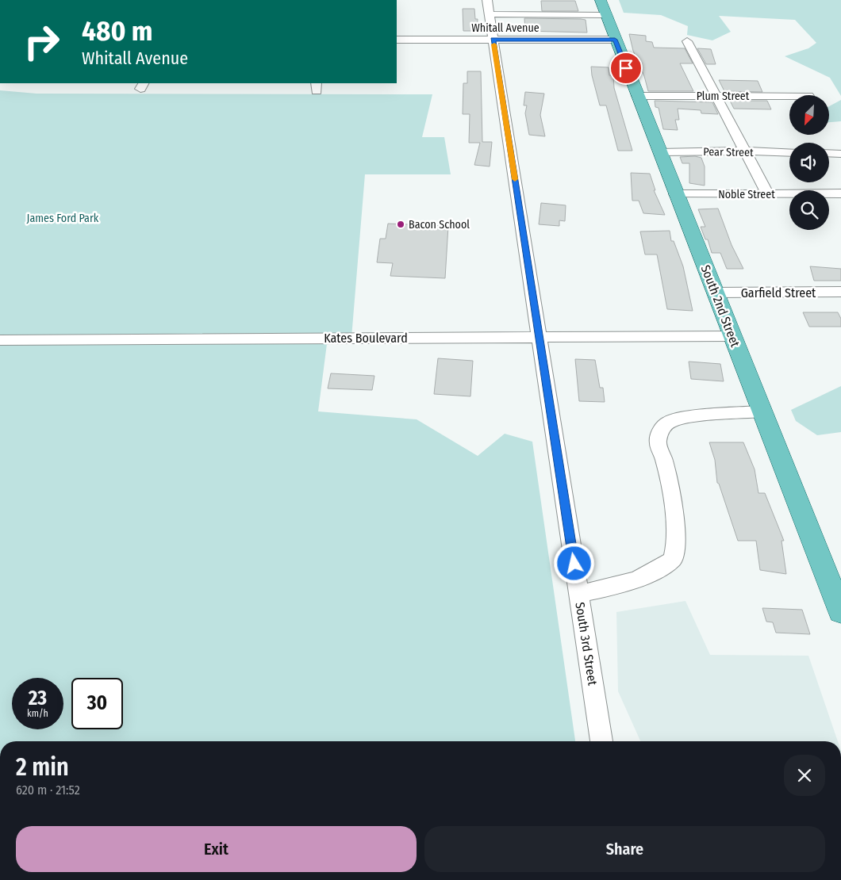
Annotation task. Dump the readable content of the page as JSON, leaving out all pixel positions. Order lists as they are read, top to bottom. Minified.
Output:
{"streets":{"main road":["South 2nd Street"],"street":["Whitall Avenue","Plum Street","Pear Street","Noble Street","Garfield Street","Kates Boulevard","South 3rd Street"]},"crossings":[["Whitall Avenue","South 2nd Street"],["Whitall Avenue","South 3rd Street"],["Plum Street","South 2nd Street"],["Pear Street","South 2nd Street"],["Noble Street","South 2nd Street"],["Garfield Street","South 2nd Street"],["South 2nd Street","Kates Boulevard"],["Kates Boulevard","South 3rd Street"]],"parks":["James Ford Park"],"places":["Bacon School"],"north":"bottom left","page":{"turn":["480 m","Whitall Avenue"],"speed":"23 km/h","limit":"30","heading":["2 min","620 m · 21:52"],"buttons":["Exit","Share"]}}
